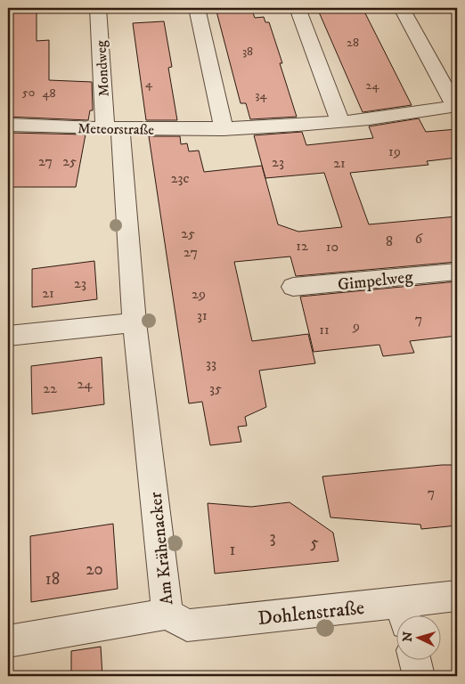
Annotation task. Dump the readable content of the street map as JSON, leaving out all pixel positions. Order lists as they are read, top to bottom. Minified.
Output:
{"streets":{"street":["Mondweg","Meteorstraße","Gimpelweg","Am Krähenacker","Dohlenstraße"]},"crossings":[["Mondweg","Meteorstraße"],["Mondweg","Am Krähenacker"],["Meteorstraße","Am Krähenacker"],["Am Krähenacker","Dohlenstraße"]],"house_numbers":["28","38","4","24","50","48","34","19","27","25","23","21","23c","25","6","8","12","10","27","23","21","29","31","7","9","11","33","24","22","35","7","3","5","1","20","18"],"north":"left"}
